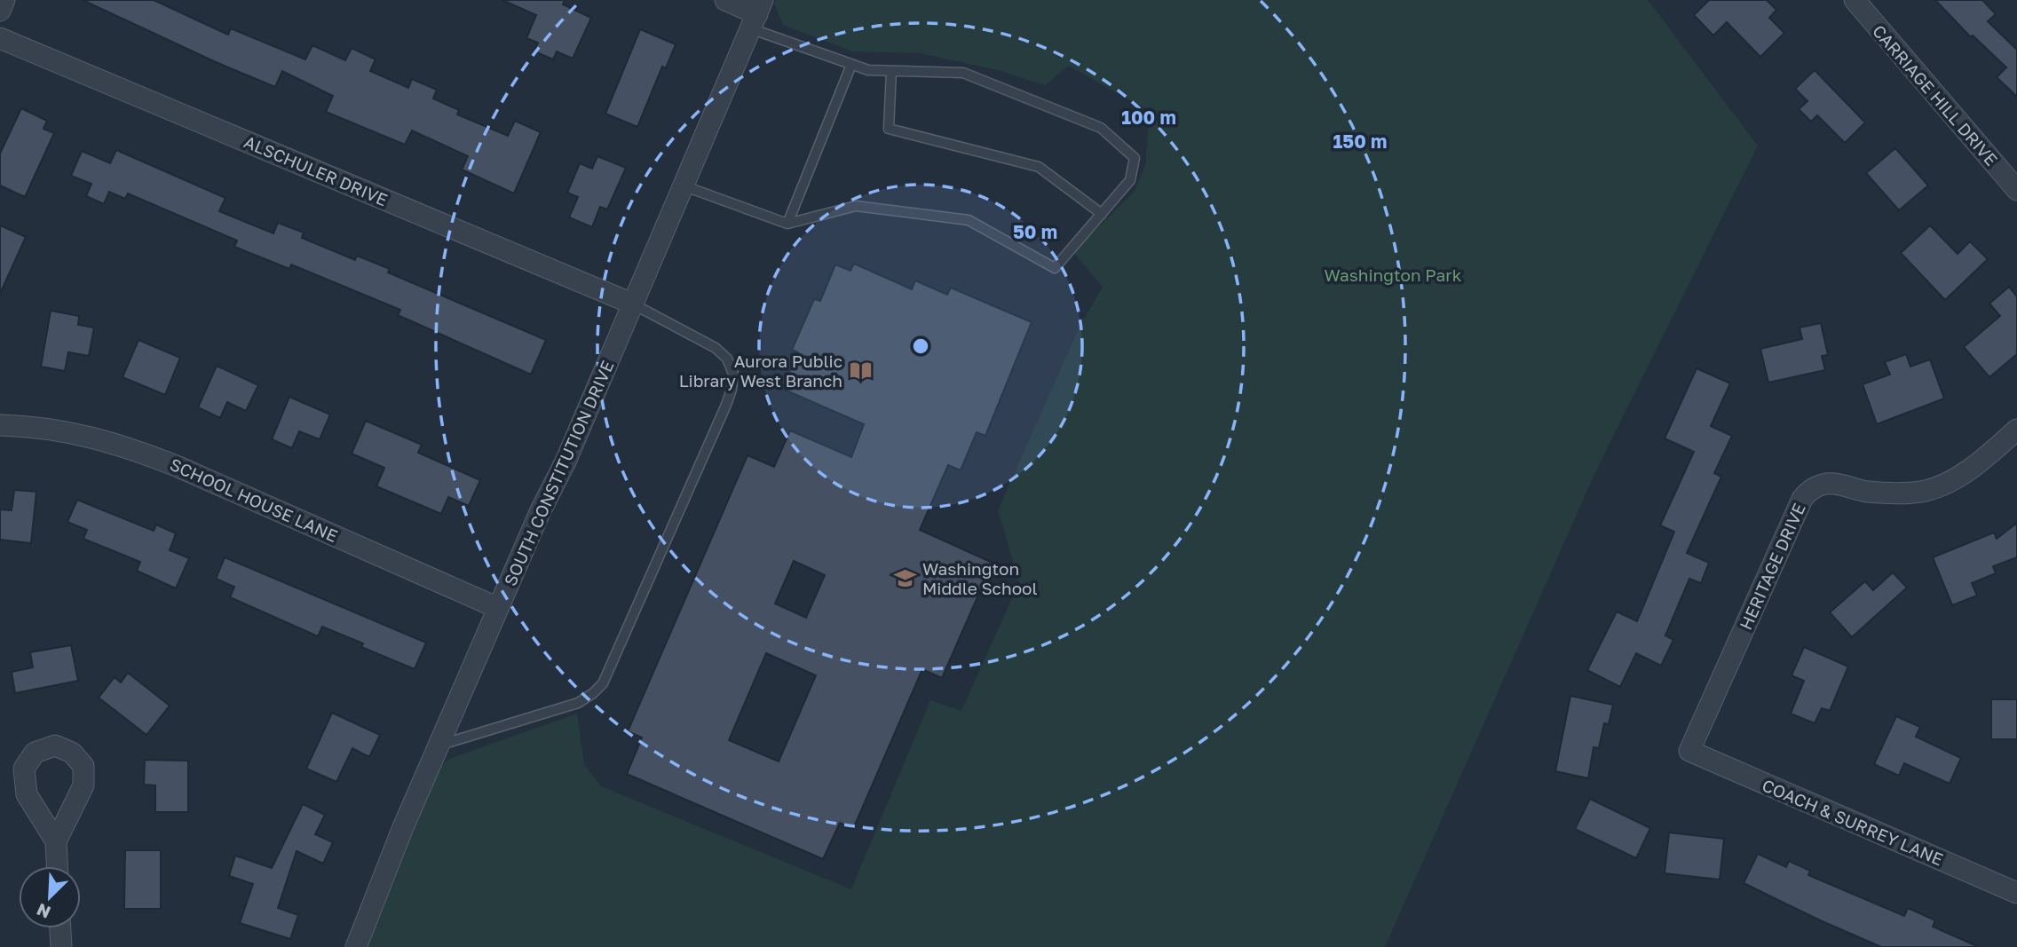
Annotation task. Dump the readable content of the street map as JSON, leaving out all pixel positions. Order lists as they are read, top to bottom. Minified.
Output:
{"streets":{"street":["CARRIAGE HILL DRIVE","ALSCHULER DRIVE","SOUTH CONSTITUTION DRIVE","SCHOOL HOUSE LANE","HERITAGE DRIVE","COACH & SURREY LANE"]},"crossings":[["ALSCHULER DRIVE","SOUTH CONSTITUTION DRIVE"],["SOUTH CONSTITUTION DRIVE","SCHOOL HOUSE LANE"],["HERITAGE DRIVE","COACH & SURREY LANE"]],"parks":["Washington Park"],"places":{"library":["Aurora Public Library West Branch"],"school or university":["Washington Middle School"]},"north":"bottom left","rings":["100 m","150 m","50 m"]}
